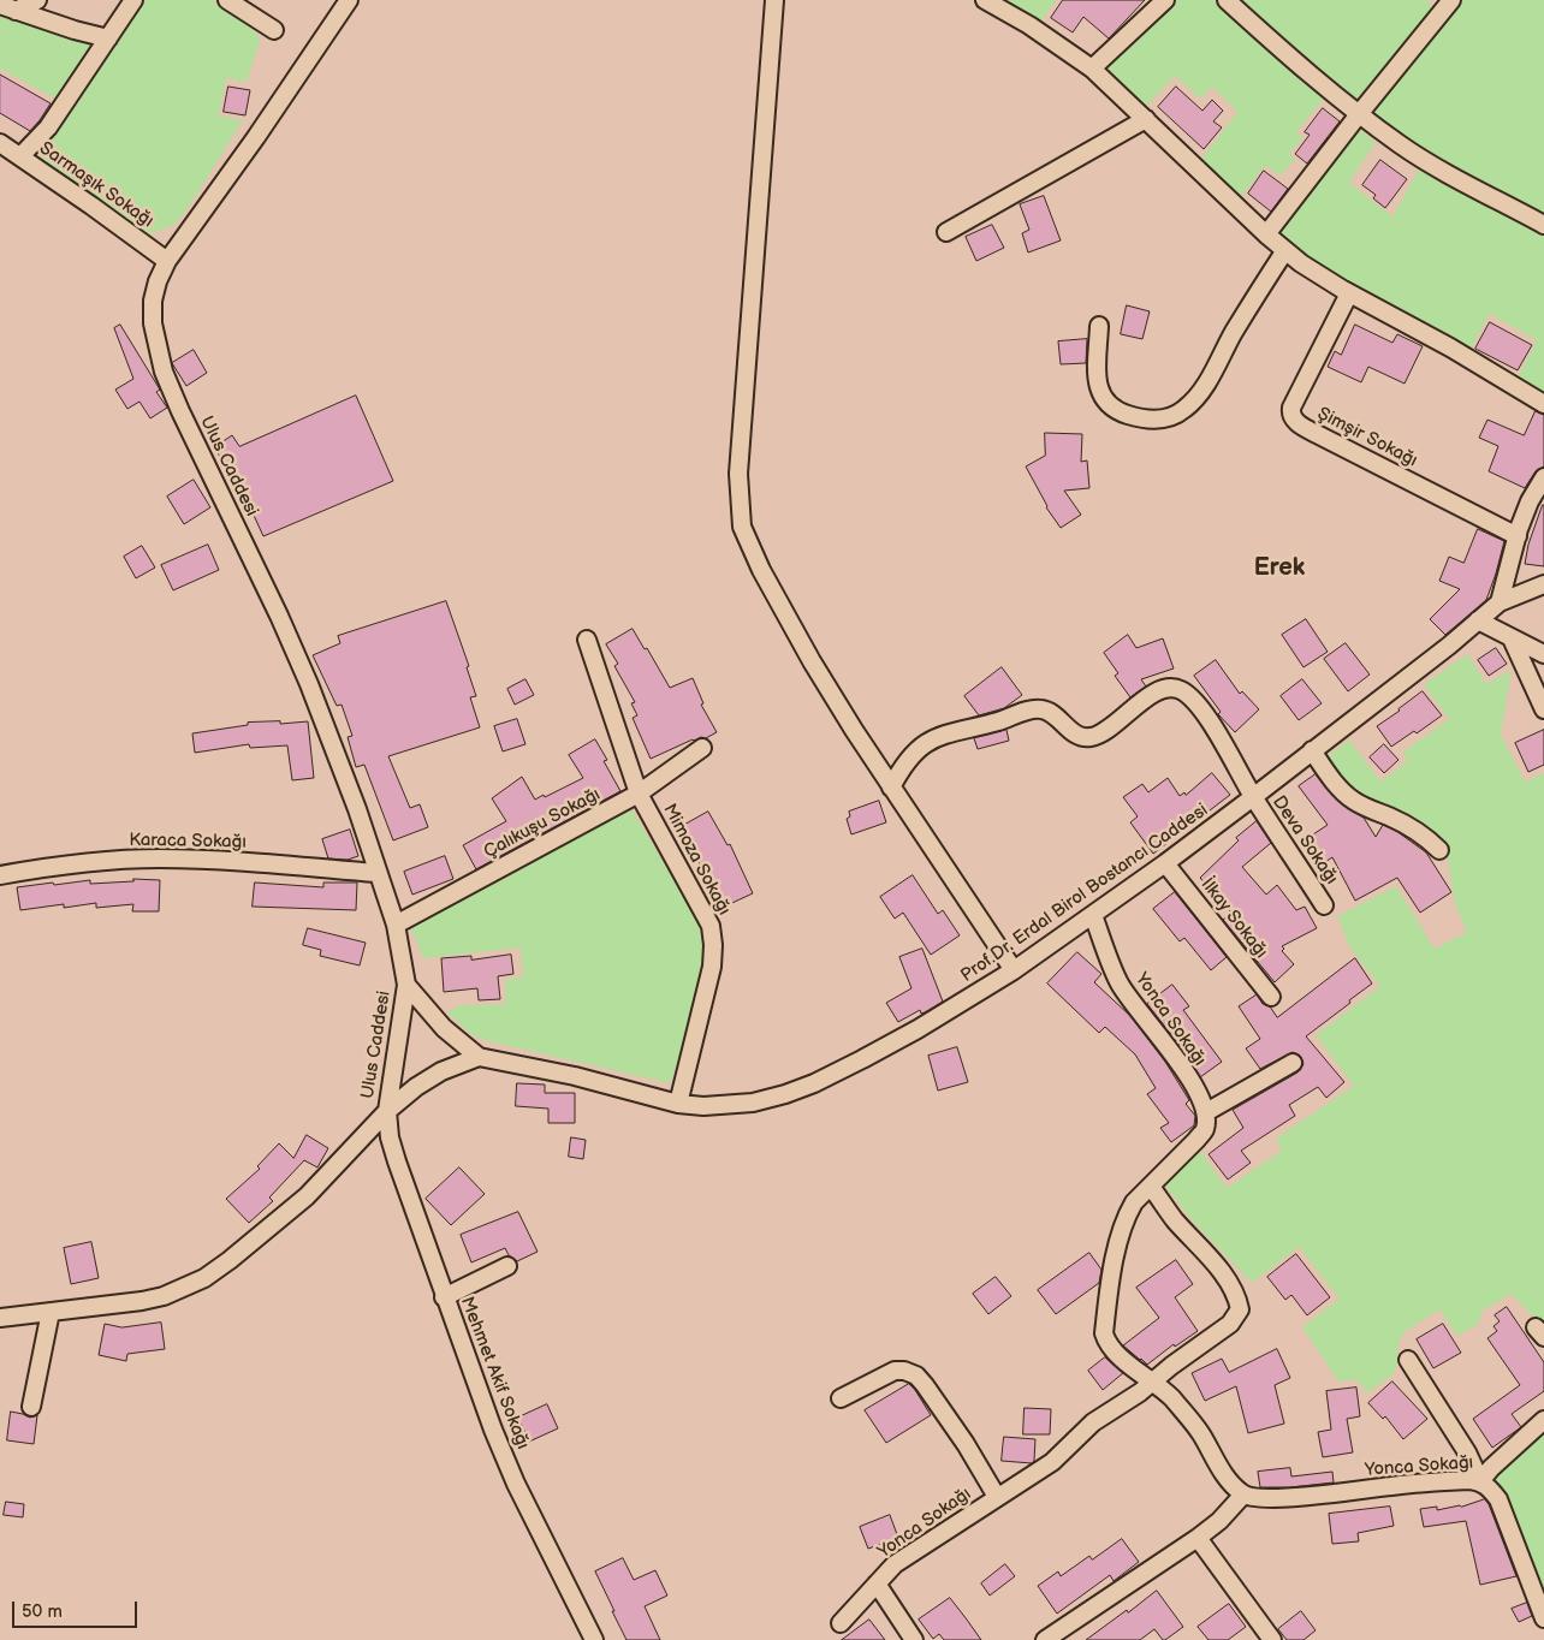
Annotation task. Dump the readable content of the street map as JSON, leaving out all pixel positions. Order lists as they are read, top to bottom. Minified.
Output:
{"streets":{"street":["Sarmaşık Sokağı","Şimşir Sokağı","Ulus Caddesi","Çalıkuşu Sokağı","Deva Sokağı","Karaca Sokağı","Mimoza Sokağı","Prof.Dr. Erdal Birol Bostancı Caddesi","İlkay Sokağı","Yonca Sokağı","Mehmet Akif Sokağı"]},"crossings":[["Sarmaşık Sokağı","Ulus Caddesi"],["Ulus Caddesi","Çalıkuşu Sokağı"],["Ulus Caddesi","Karaca Sokağı"],["Ulus Caddesi","Prof.Dr. Erdal Birol Bostancı Caddesi"],["Ulus Caddesi","Mehmet Akif Sokağı"],["Çalıkuşu Sokağı","Mimoza Sokağı"],["Deva Sokağı","Prof.Dr. Erdal Birol Bostancı Caddesi"],["Mimoza Sokağı","Prof.Dr. Erdal Birol Bostancı Caddesi"],["Prof.Dr. Erdal Birol Bostancı Caddesi","İlkay Sokağı"],["Prof.Dr. Erdal Birol Bostancı Caddesi","Yonca Sokağı"]],"districts":["Erek"],"scale_bar":"50 m"}
